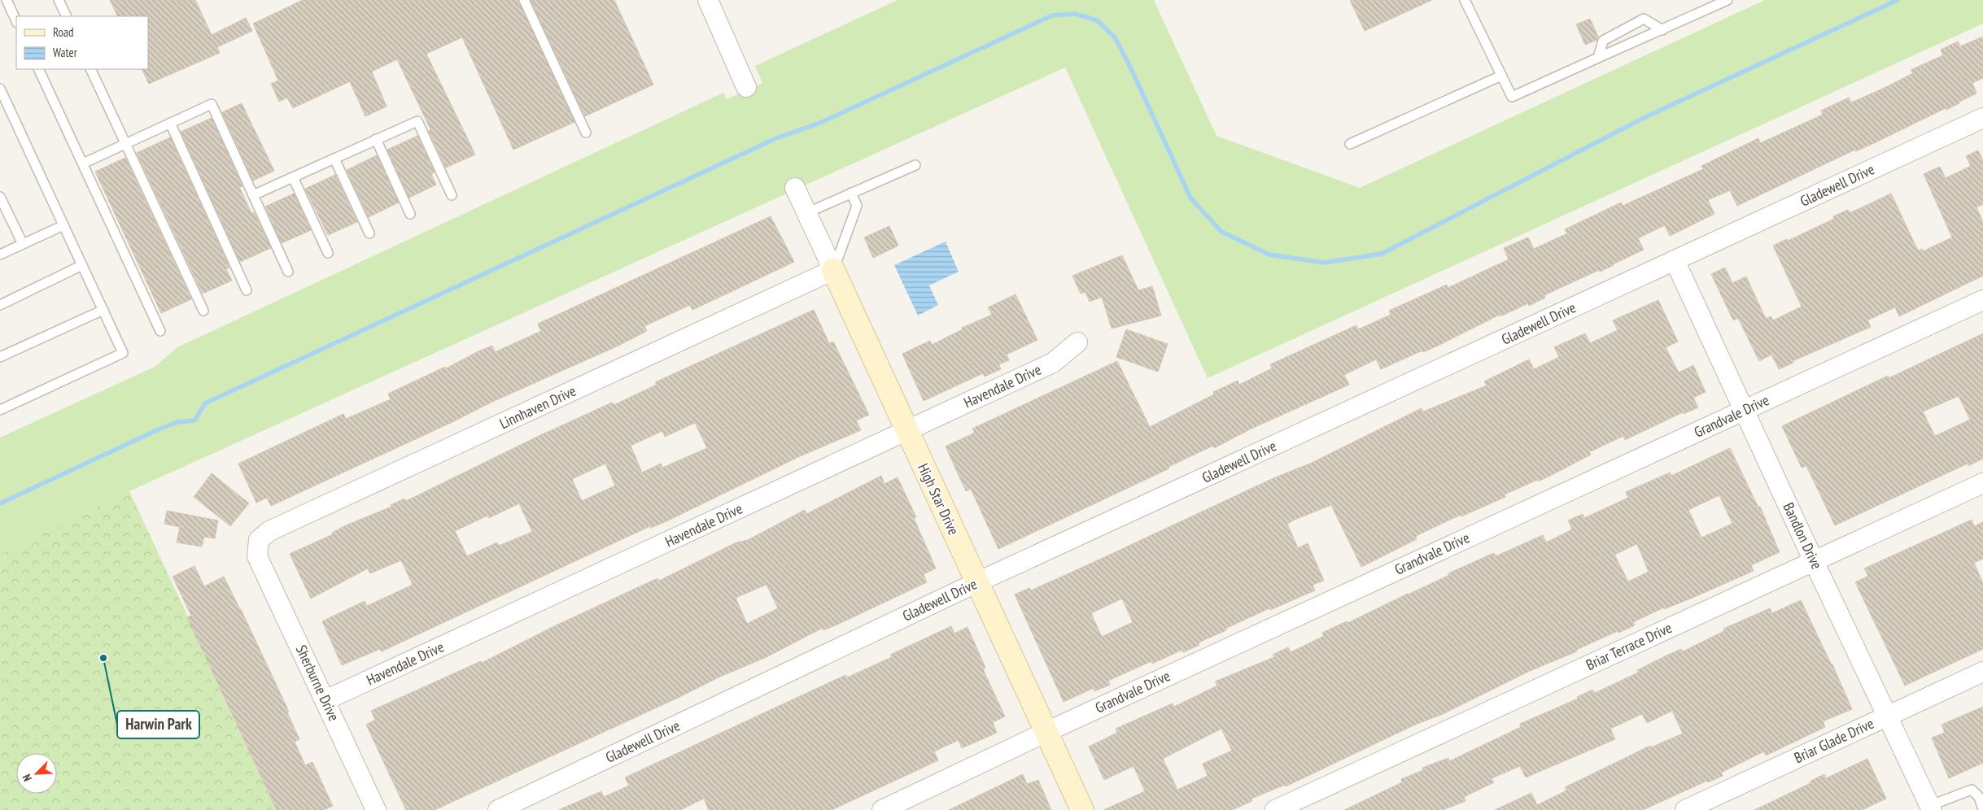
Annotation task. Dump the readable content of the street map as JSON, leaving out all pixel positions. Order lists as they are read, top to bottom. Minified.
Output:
{"streets":{"street":["Gladewell Drive","Havendale Drive","Linnhaven Drive","Grandvale Drive","High Star Drive","Bandlon Drive","Briar Terrace Drive","Sherburne Drive","Briar Glade Drive"]},"crossings":[["Gladewell Drive","High Star Drive"],["Gladewell Drive","Bandlon Drive"],["Havendale Drive","High Star Drive"],["Havendale Drive","Sherburne Drive"],["Linnhaven Drive","High Star Drive"],["Linnhaven Drive","Sherburne Drive"],["Grandvale Drive","High Star Drive"],["Grandvale Drive","Bandlon Drive"],["Bandlon Drive","Briar Terrace Drive"],["Bandlon Drive","Briar Glade Drive"]],"places":["Harwin Park"],"legend":["Road","Water"],"north":"bottom left"}
